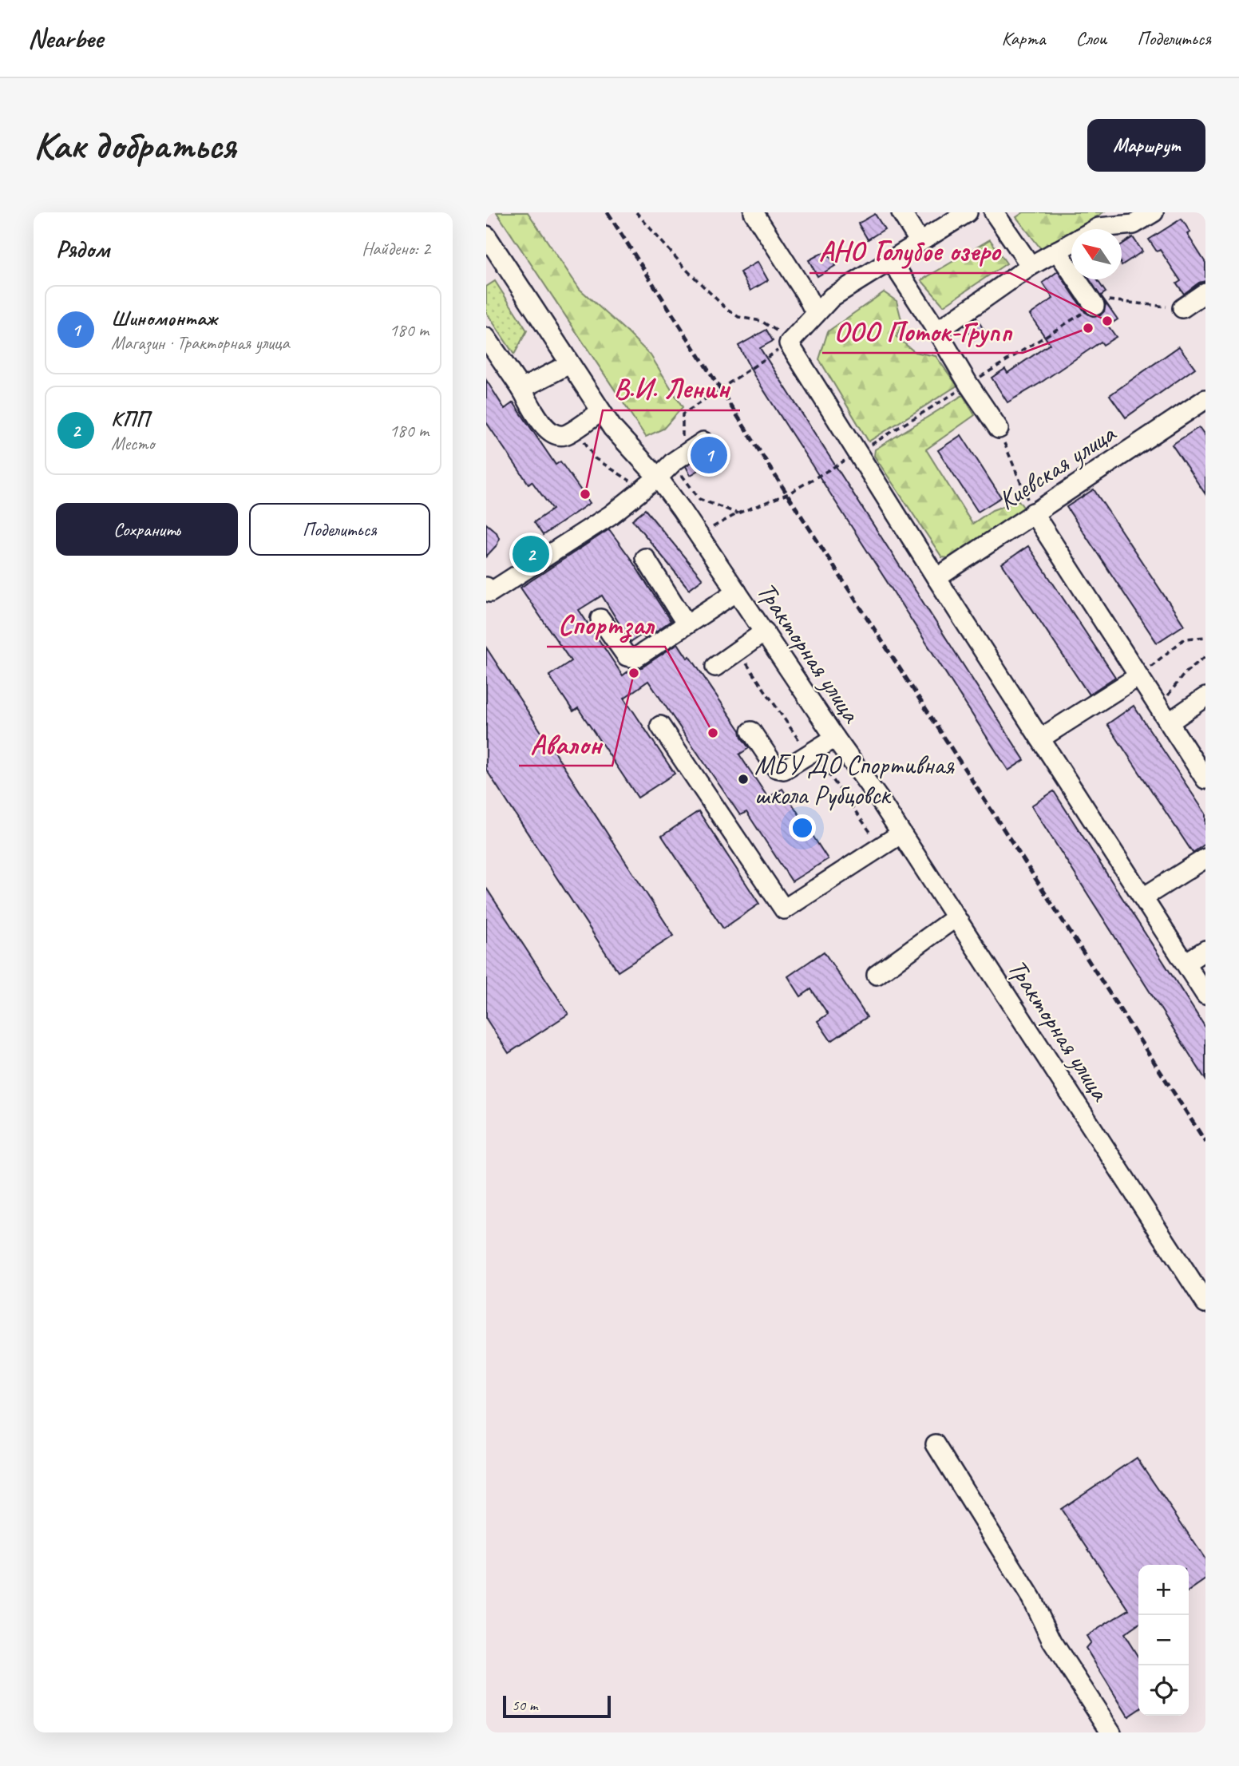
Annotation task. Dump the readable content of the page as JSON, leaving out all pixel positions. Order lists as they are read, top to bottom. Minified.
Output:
{"streets":{"street":["Киевская улица","Тракторная улица"]},"places":["АНО Голубое озеро","ООО Поток-Групп","В.И. Ленин","Авалон","Спортзал","МБУ ДО Спортивная школа Рубцовск"],"scale_bar":"50 m","north":"top left","page":{"header":"Nearbee","nav":["Карта","Слои","Поделиться"],"buttons":["Маршрут",["Сохранить","Поделиться"]],"title":"Как добраться","heading":["Рядом","Найдено: 2"],"list":[{"mark":"1","name":"Шиномонтаж","note":"Магазин · Тракторная улица","value":"180 m"},{"mark":"2","name":"КПП","note":"Место","value":"180 m"}],"pins":["1","2"],"map_buttons":["+","−"],"scale":"50 m"}}
